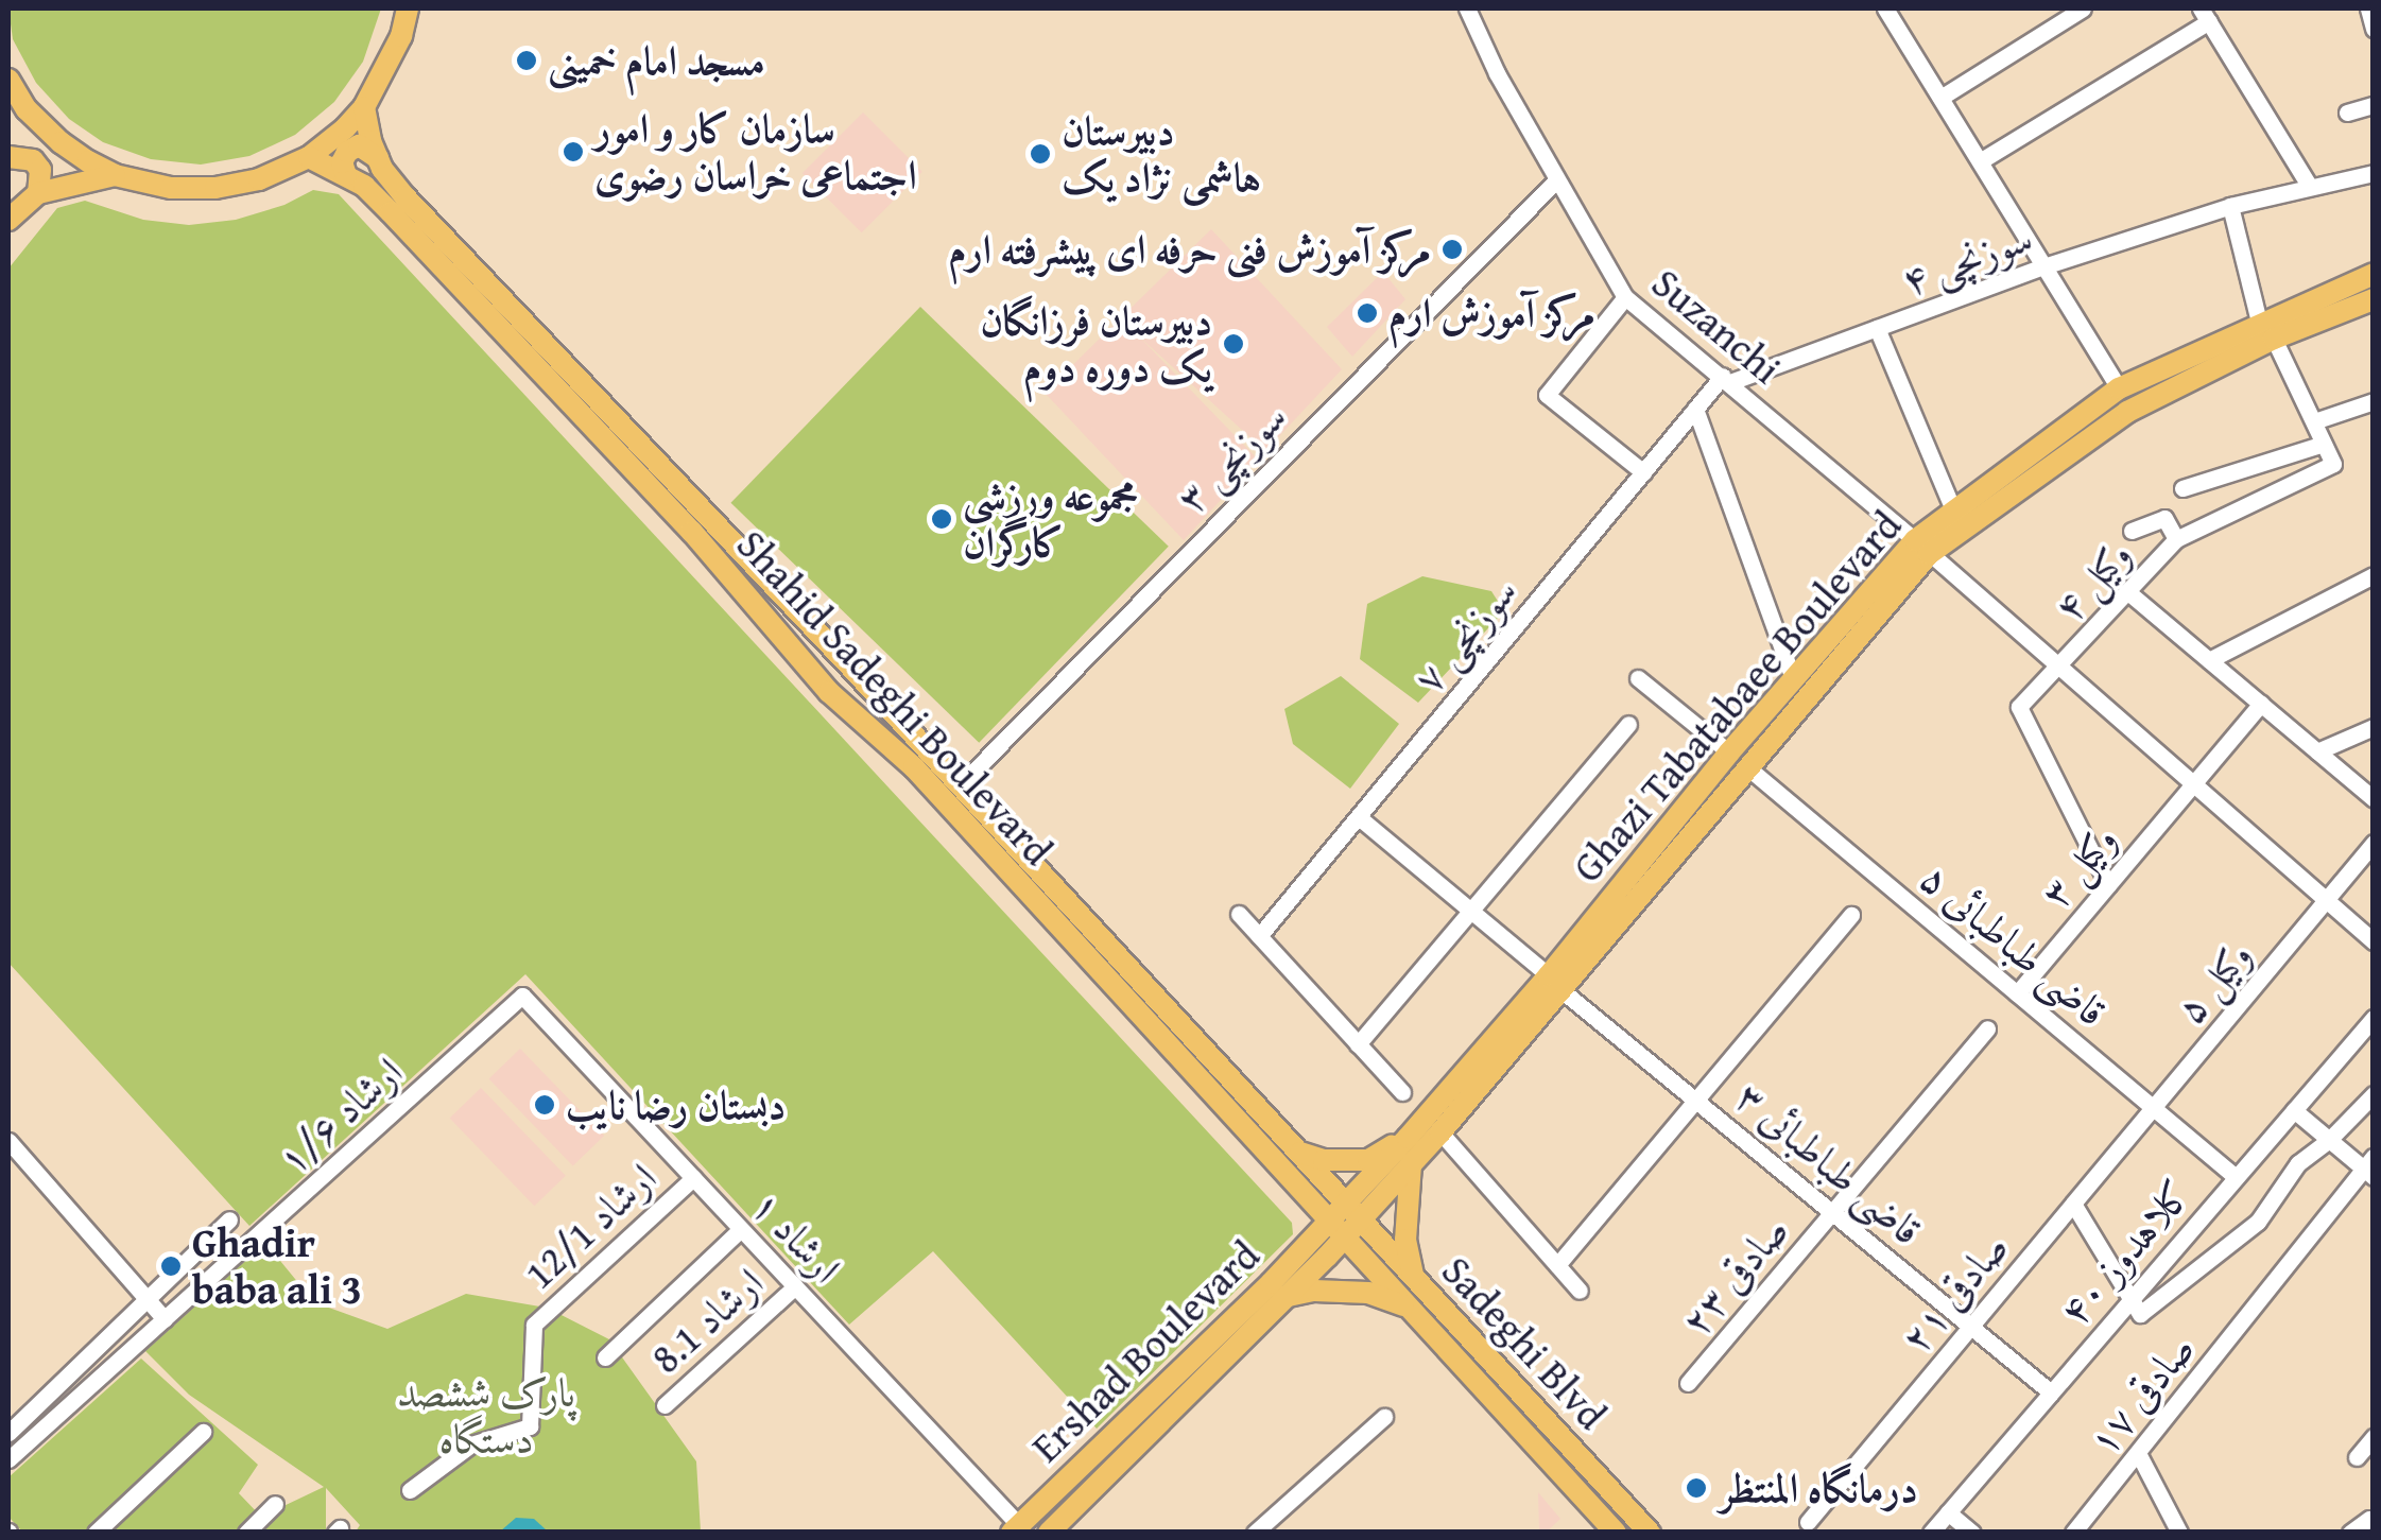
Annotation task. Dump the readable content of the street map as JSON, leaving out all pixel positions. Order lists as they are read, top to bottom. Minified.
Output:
{"streets":{"main road":["Ghazi Tabatabaee Boulevard","Shahid Sadeghi Boulevard","Sadeghi Blvd","Ershad Boulevard"],"street":["سوزنچی ۴","Suzanchi","سوزنچی ۳","وکيل ۴","سوزنچی ۷","وکيل ۳","قاضی طباطبائی ۵","وکيل ۵","ارشاد ۱/۶","قاضی طباطبائی ۳","ارشاد 12/1","ارشاد ۱","کلاهدوز ۴۰","صادقی ۲۳","صادقی ۲۱","ارشاد 8.1","صادقی ۱۷"]},"crossings":[["سوزنچی ۴","Suzanchi"],["سوزنچی ۴","سوزنچی ۷"],["Suzanchi","سوزنچی ۳"],["Suzanchi","وکيل ۴"],["Suzanchi","سوزنچی ۷"],["Suzanchi","Ghazi Tabatabaee Boulevard"],["Suzanchi","وکيل ۳"],["Suzanchi","وکيل ۵"],["سوزنچی ۳","Shahid Sadeghi Boulevard"],["وکيل ۴","وکيل ۳"],["سوزنچی ۷","قاضی طباطبائی ۳"],["Ghazi Tabatabaee Boulevard","Shahid Sadeghi Boulevard"],["Ghazi Tabatabaee Boulevard","قاضی طباطبائی ۵"],["Ghazi Tabatabaee Boulevard","قاضی طباطبائی ۳"],["Ghazi Tabatabaee Boulevard","Sadeghi Blvd"],["Shahid Sadeghi Boulevard","Sadeghi Blvd"],["Shahid Sadeghi Boulevard","Ershad Boulevard"],["وکيل ۳","قاضی طباطبائی ۵"],["قاضی طباطبائی ۵","وکيل ۵"],["قاضی طباطبائی ۵","کلاهدوز ۴۰"],["قاضی طباطبائی ۵","صادقی ۲۱"],["وکيل ۵","صادقی ۲۱"],["ارشاد ۱/۶","ارشاد ۱"],["قاضی طباطبائی ۳","کلاهدوز ۴۰"],["قاضی طباطبائی ۳","صادقی ۲۳"],["قاضی طباطبائی ۳","صادقی ۲۱"],["ارشاد 12/1","ارشاد ۱"],["ارشاد ۱","ارشاد 8.1"],["ارشاد ۱","Ershad Boulevard"]],"parks":["پارک‌ ششصد دستگاه"],"places":["مسجد امام خمینی","سازمان کار و امور اجتماعی خراسان رضوی","دبیرستان هاشمی نژاد یک","مرکز آموزش فنی حرفه ای پیشرفته ارم","مرکز آموزش ارم","دبیرستان فرزانگان یک دوره دوم","مجموعه ورزشی کارگران","دبستان رضا نایب","Ghadir baba ali 3","درمانگاه المنتظر"]}
